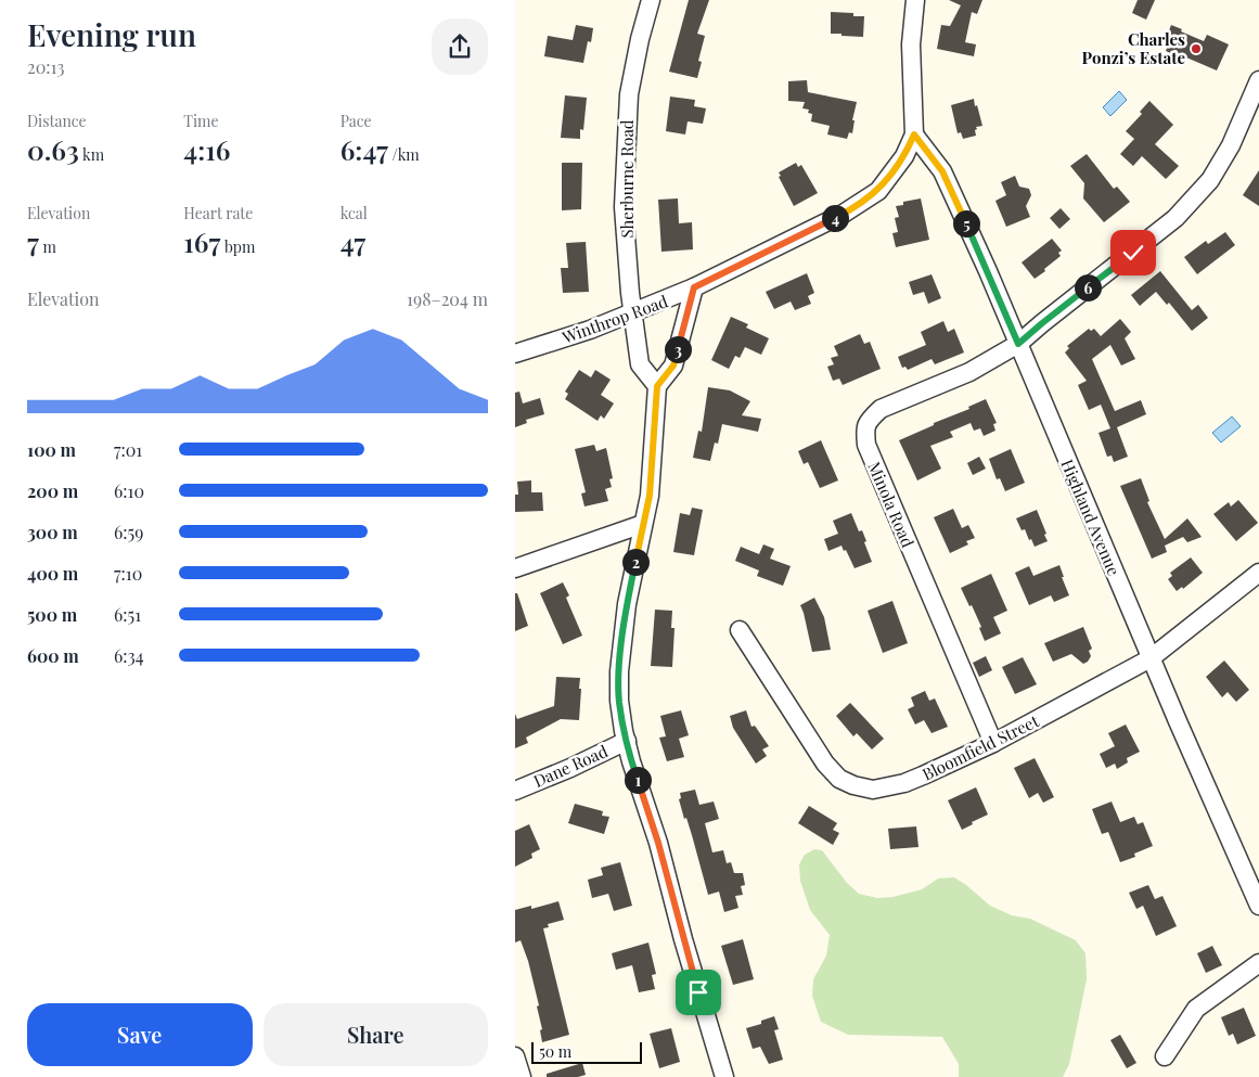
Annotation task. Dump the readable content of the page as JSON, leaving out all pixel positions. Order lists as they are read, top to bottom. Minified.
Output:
{"streets":{"street":["Sherburne Road","Winthrop Road","Minola Road","Highland Avenue","Bloomfield Street","Dane Road"]},"crossings":[["Sherburne Road","Winthrop Road"],["Winthrop Road","Highland Avenue"],["Minola Road","Highland Avenue"],["Minola Road","Bloomfield Street"],["Highland Avenue","Bloomfield Street"]],"places":["Charles Ponzi’s Estate"],"scale_bar":"50 m","page":{"heading":["Evening run","20:13"],"stats":[["Distance","0.63 km"],["Time","4:16"],["Pace","6:47 /km"],["Elevation","7 m"],["Heart rate","167 bpm"],["kcal","47"]],"pins":["4","5","6","3","2","1"],"chart":["Elevation","198–204 m"],"list":[{"name":"100 m","note":"7:01"},{"name":"200 m","note":"6:10"},{"name":"300 m","note":"6:59"},{"name":"400 m","note":"7:10"},{"name":"500 m","note":"6:51"},{"name":"600 m","note":"6:34"}],"buttons":["Save","Share"],"scale":"50 m"}}
